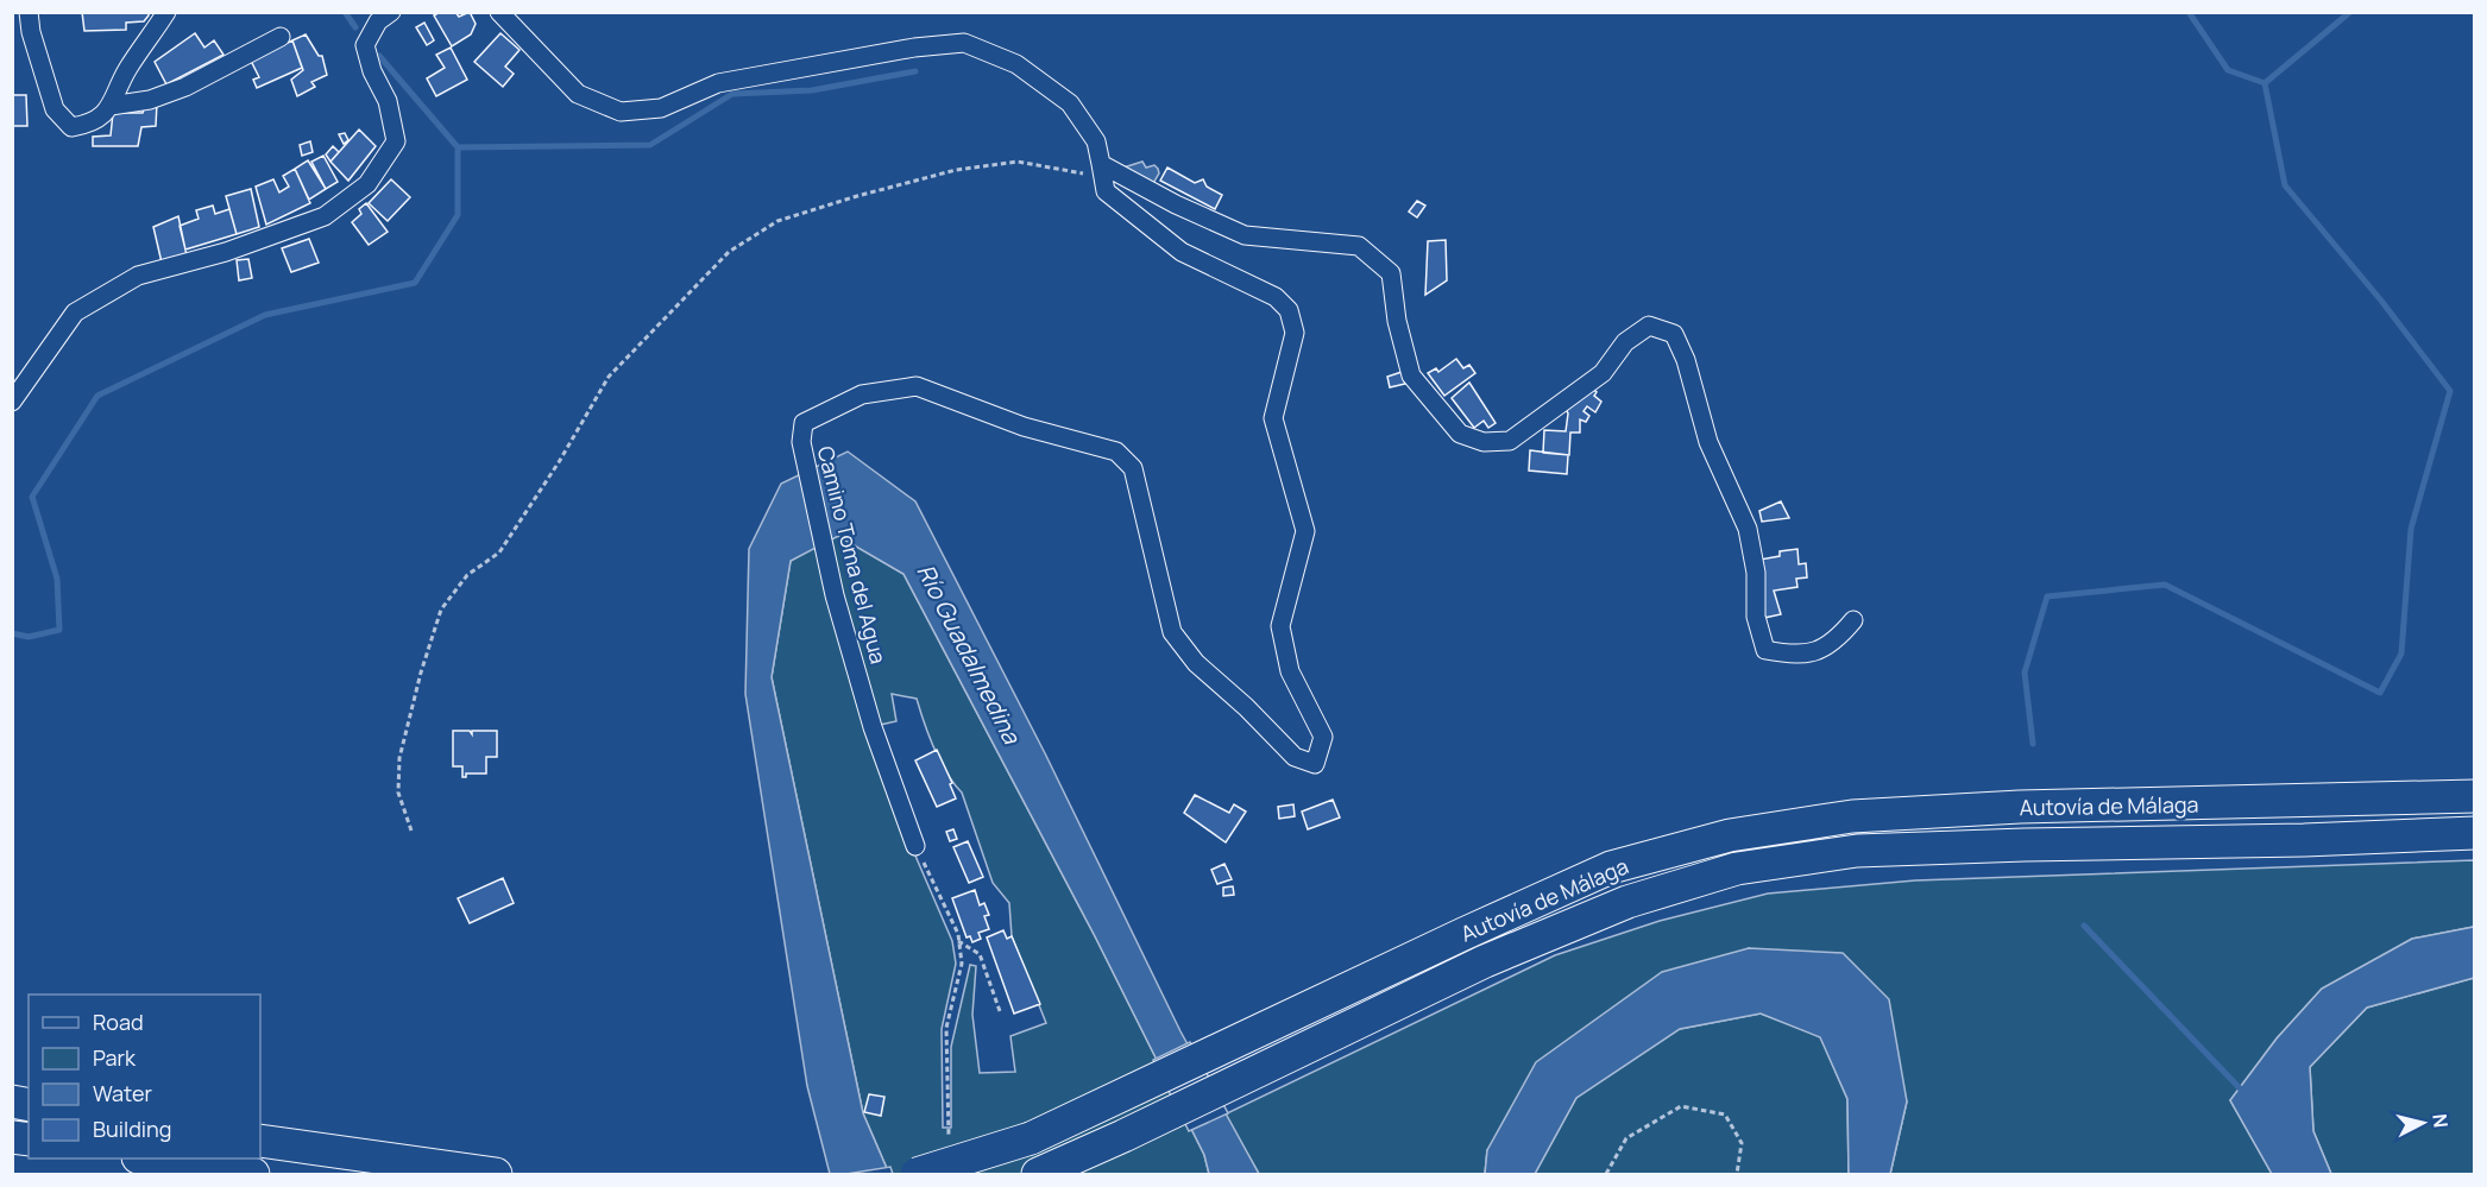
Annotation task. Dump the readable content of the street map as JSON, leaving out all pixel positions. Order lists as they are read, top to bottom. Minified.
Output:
{"streets":{"highway":["Autovía de Málaga"],"street":["Camino Toma del Agua"]},"water":["Río Guadalmedina"],"legend":["Road","Park","Water","Building"],"north":"right"}
